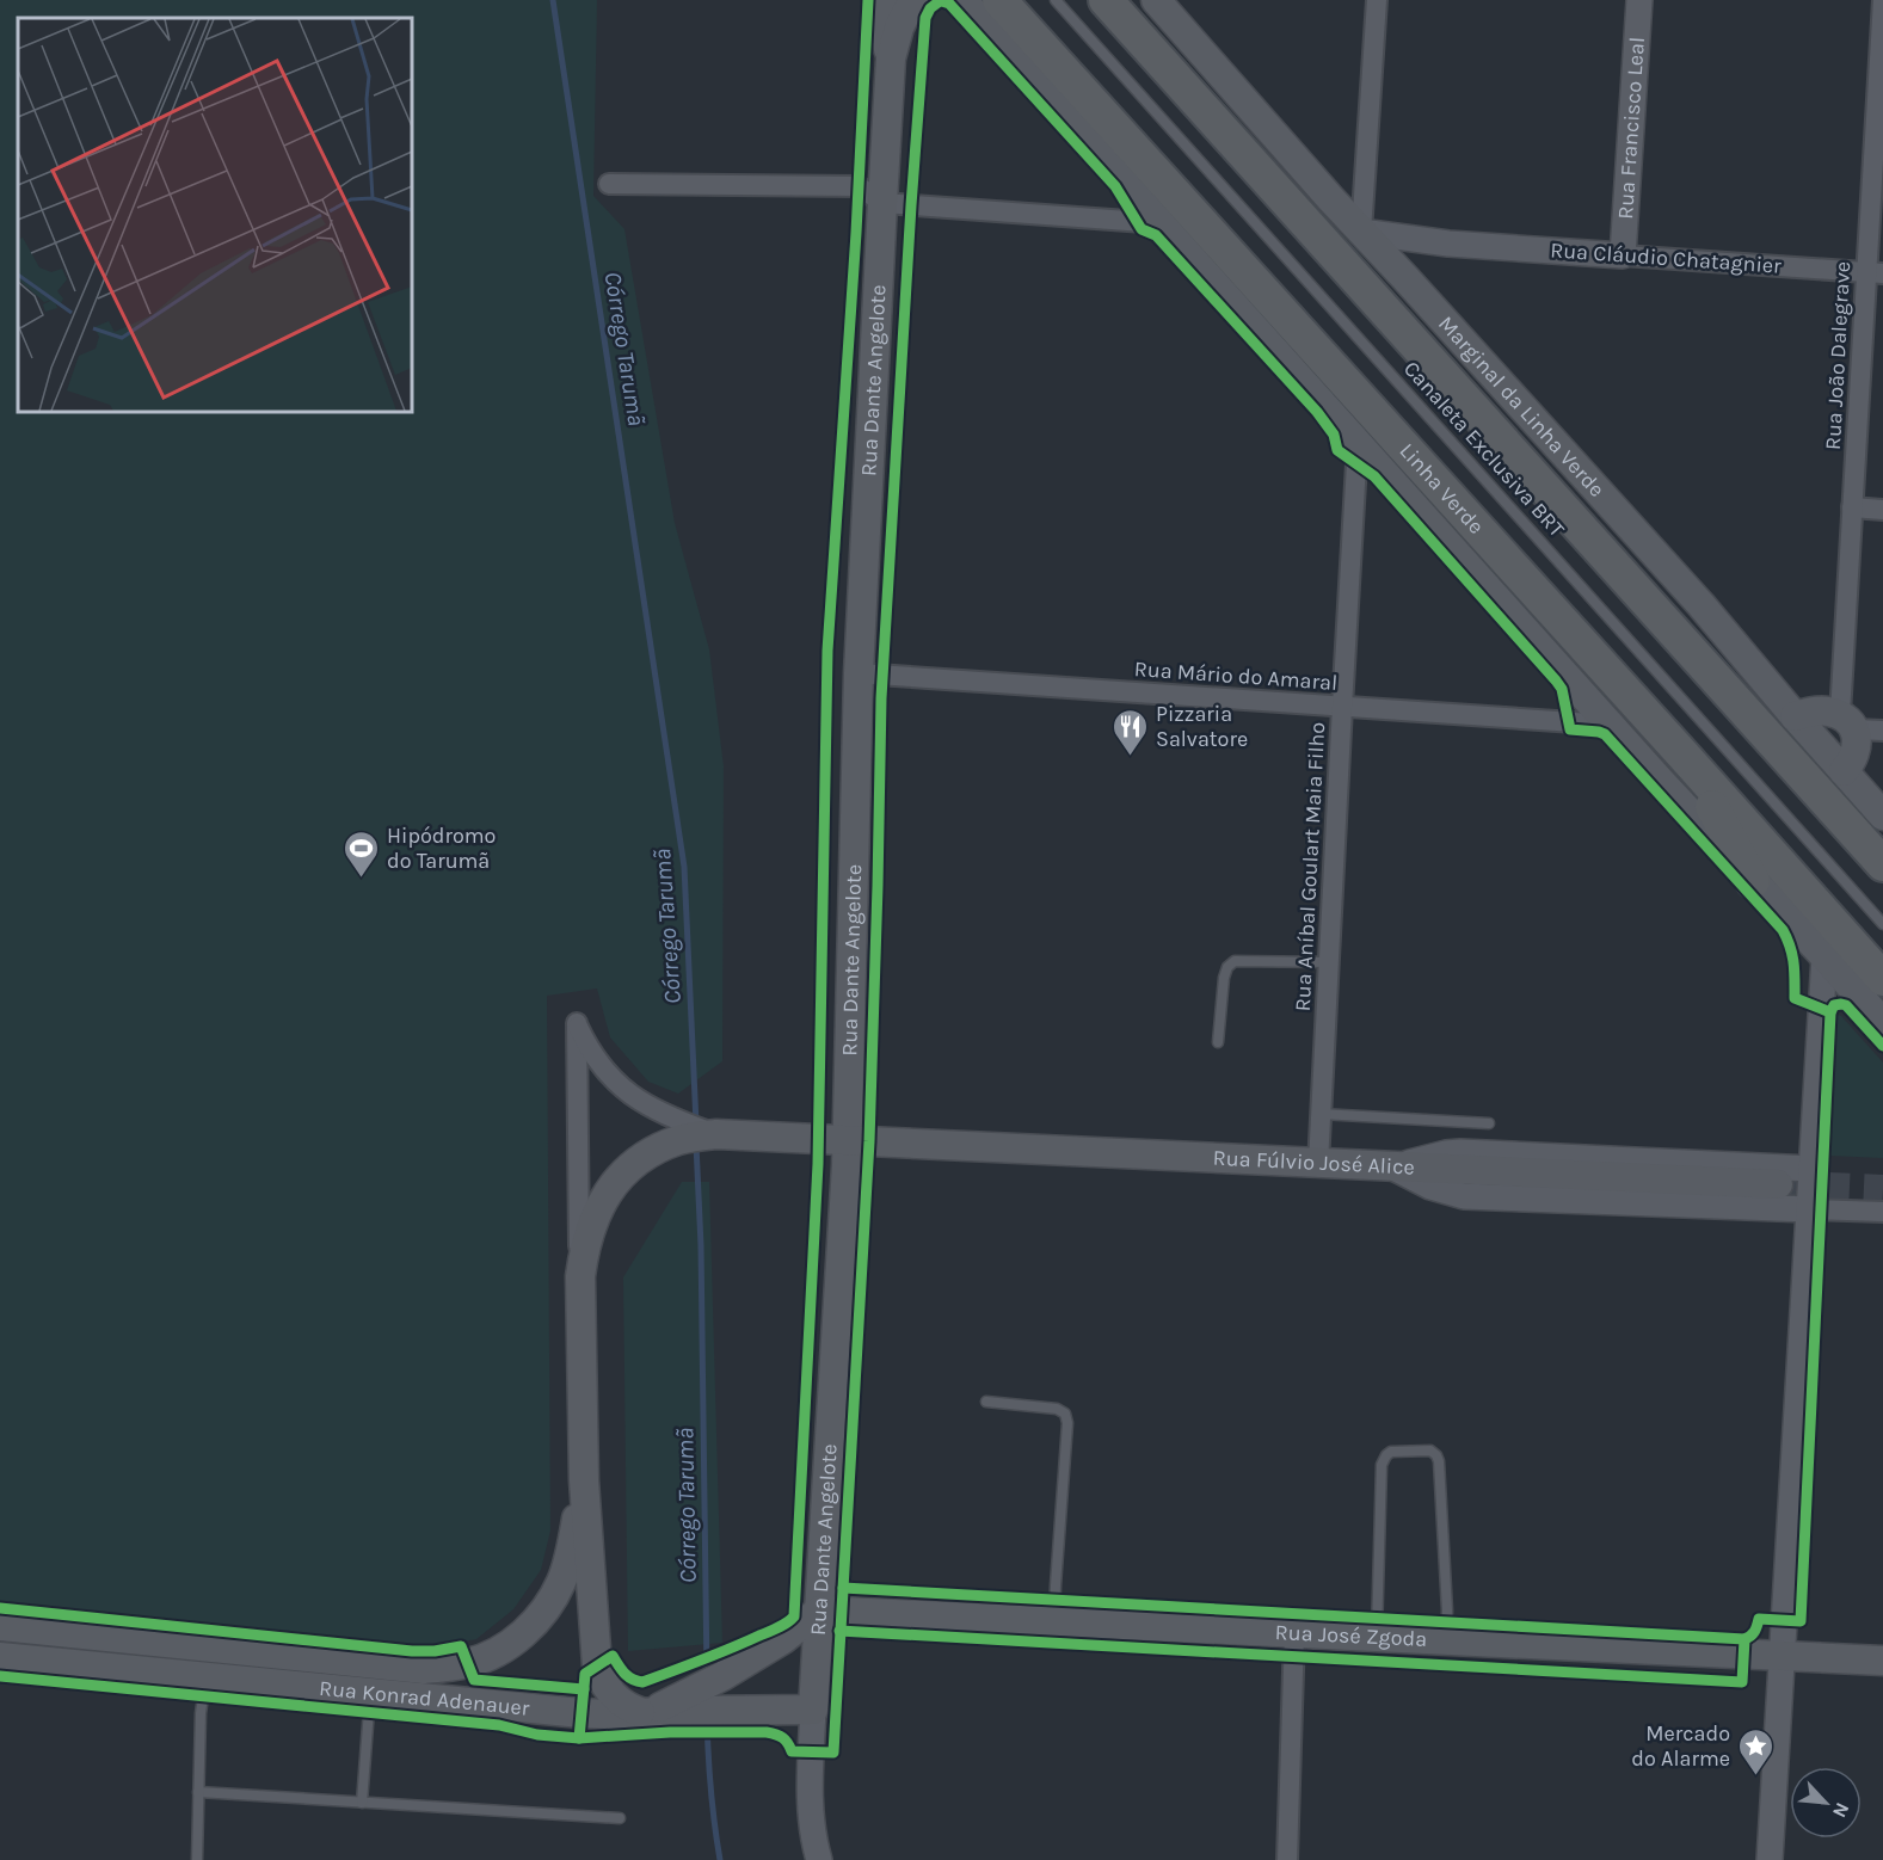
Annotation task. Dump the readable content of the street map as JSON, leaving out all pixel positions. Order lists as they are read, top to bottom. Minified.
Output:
{"streets":{"highway":["Linha Verde"],"main road":["Rua Dante Angelote","Marginal da Linha Verde","Rua Fúlvio José Alice","Rua José Zgoda","Rua Konrad Adenauer"],"street":["Rua Francisco Leal","Rua Cláudio Chatagnier","Rua João Dalegrave","Rua Mário do Amaral","Rua Aníbal Goulart Maia Filho"],"lane":["Canaleta Exclusiva BRT"]},"crossings":[["Rua Francisco Leal","Rua Cláudio Chatagnier"],["Rua Cláudio Chatagnier","Rua João Dalegrave"],["Rua Cláudio Chatagnier","Marginal da Linha Verde"],["Rua Dante Angelote","Rua Mário do Amaral"],["Rua Dante Angelote","Rua Fúlvio José Alice"],["Rua Dante Angelote","Rua José Zgoda"],["Rua Dante Angelote","Rua Konrad Adenauer"],["Rua Mário do Amaral","Rua Aníbal Goulart Maia Filho"],["Rua Aníbal Goulart Maia Filho","Rua Fúlvio José Alice"],["Rua Fúlvio José Alice","Rua Konrad Adenauer"],["Rua José Zgoda","Rua Konrad Adenauer"]],"water":["Córrego Tarumã"],"places":{"restaurant":["Pizzaria Salvatore"],"sports":["Hipódromo do Tarumã"],"place":["Mercado do Alarme"]},"north":"bottom right"}
